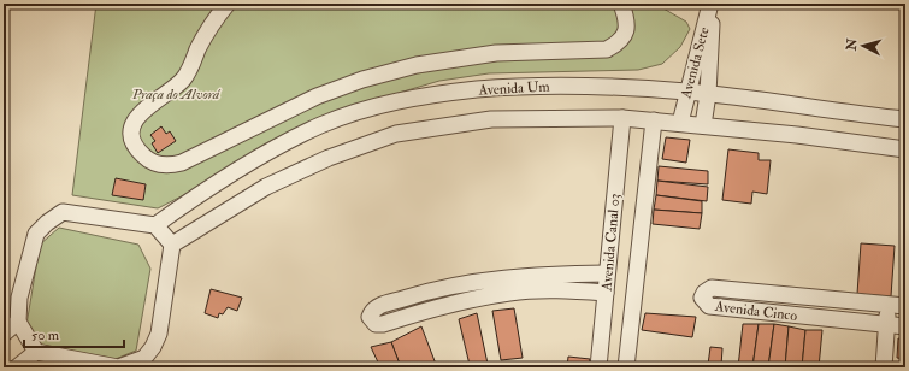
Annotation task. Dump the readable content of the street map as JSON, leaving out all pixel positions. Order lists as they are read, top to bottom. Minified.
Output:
{"streets":{"street":["Avenida Sete","Avenida Um","Avenida Canal 03","Avenida Cinco"]},"crossings":[["Avenida Sete","Avenida Um"]],"parks":["Praça do Alvorá"],"scale_bar":"50 m","north":"left"}
